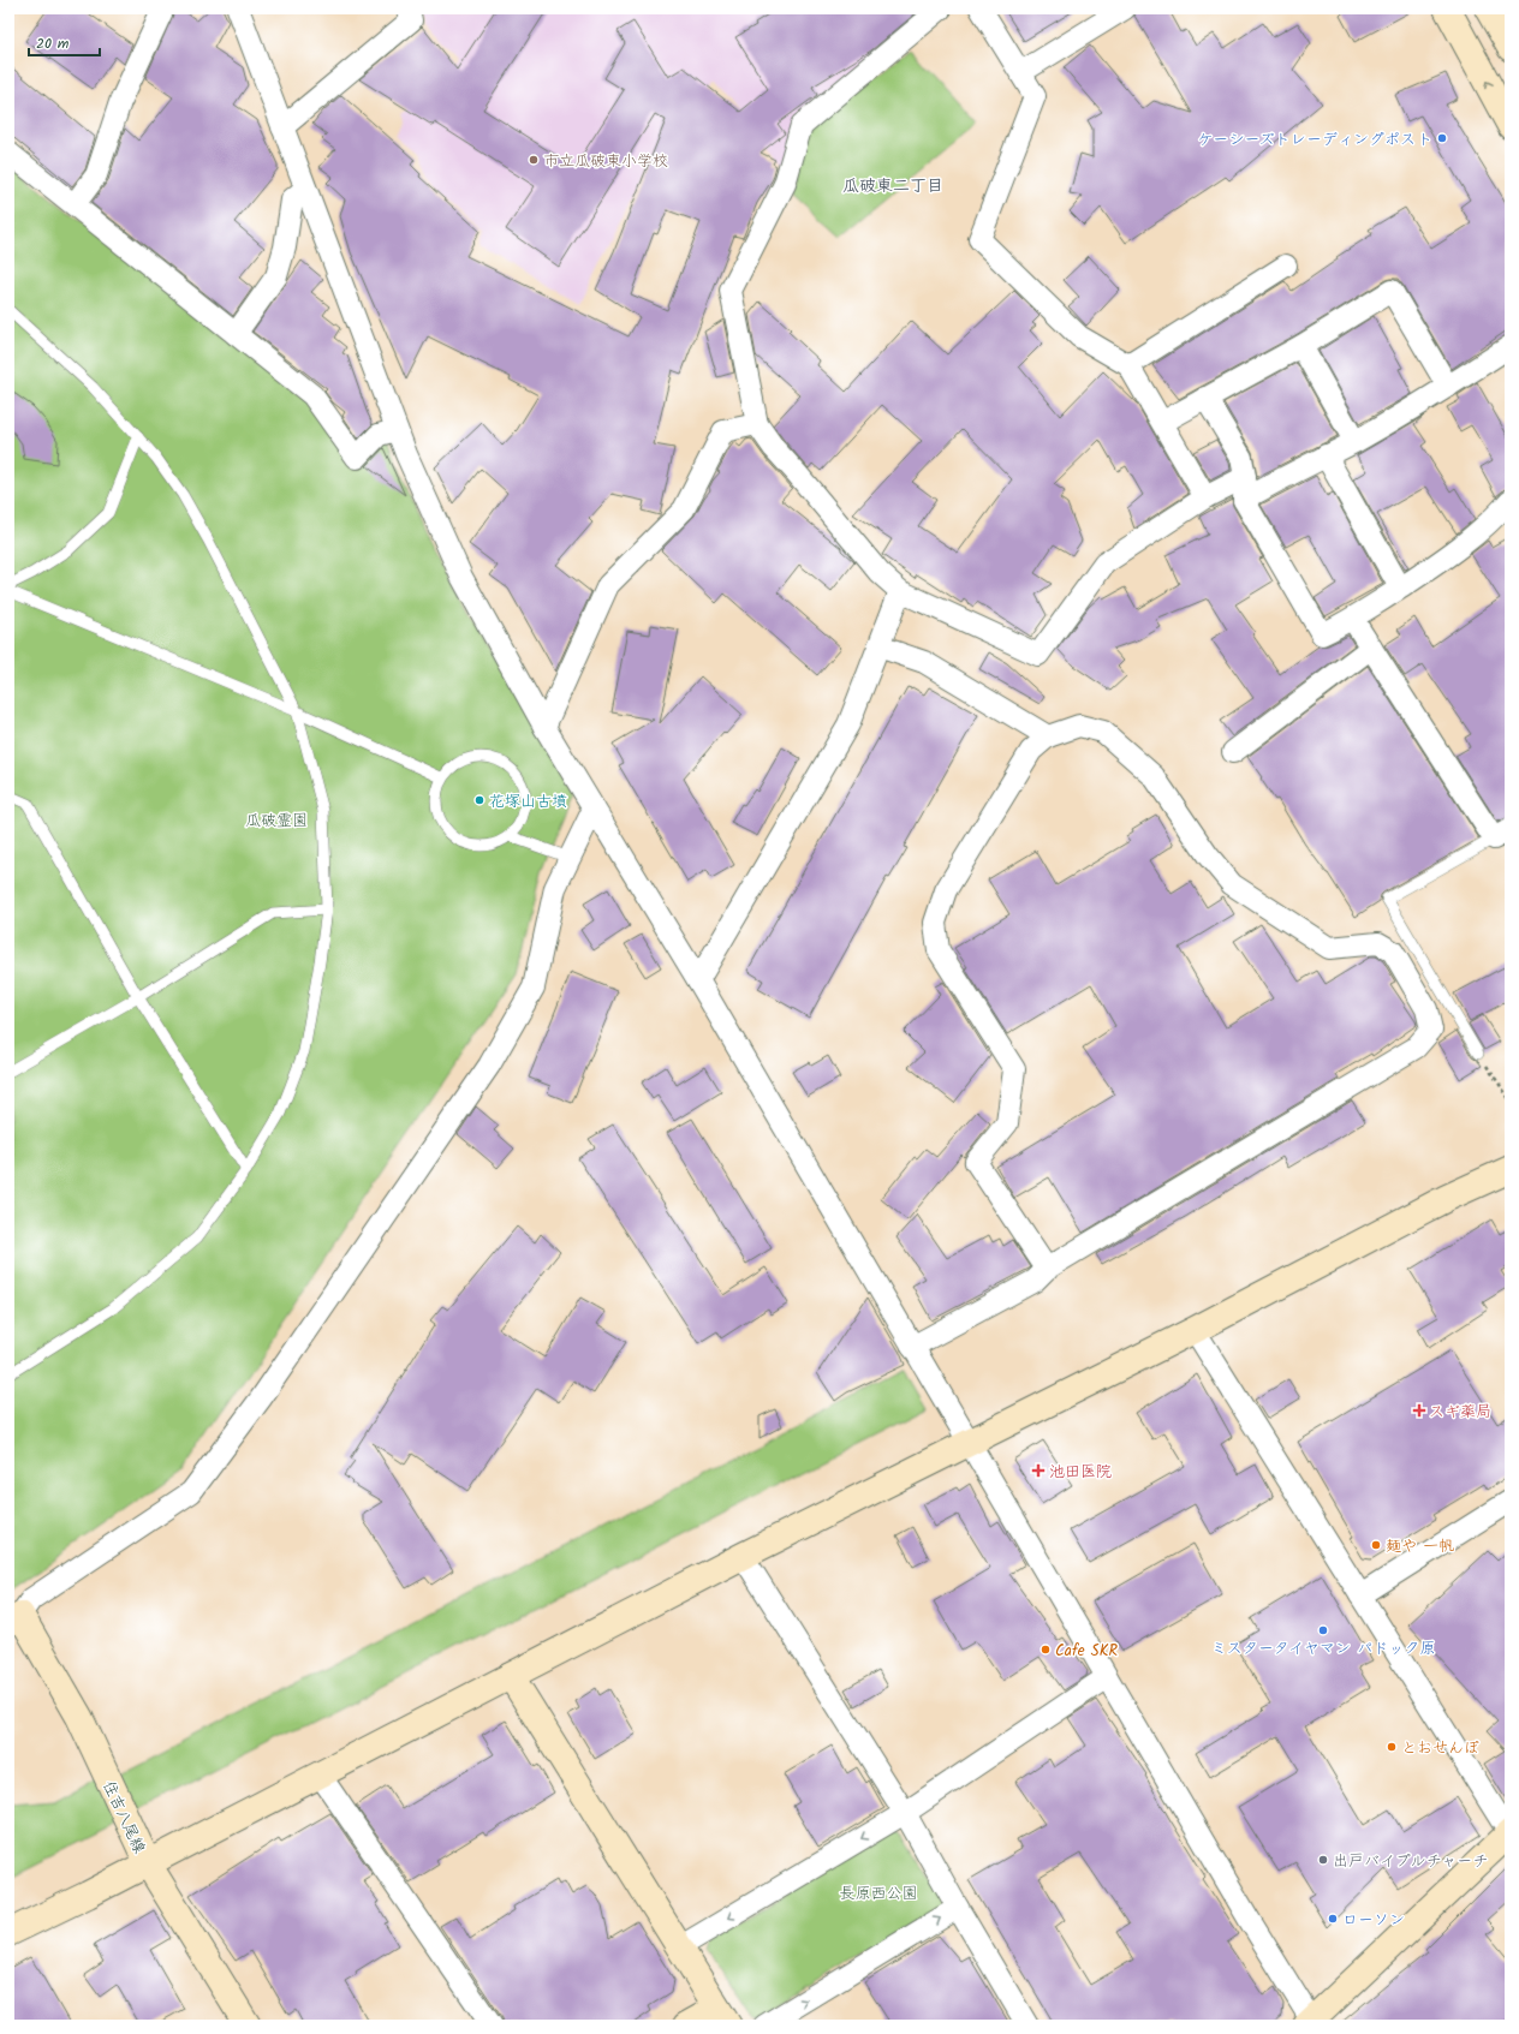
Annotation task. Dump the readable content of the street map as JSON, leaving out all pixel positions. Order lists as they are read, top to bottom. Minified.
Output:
{"streets":{"street":["住吉八尾線"]},"districts":["瓜破東二丁目"],"parks":["瓜破霊園","長原西公園"],"places":{"other":["ケーシーズトレーディングポスト","市立瓜破東小学校","花塚山古墳","麺や 一帆","ミスタータイヤマン パドック原","Cafe SKR","とおせんぼ","出戸バイブルチャーチ","ローソン"],"health":["スギ薬局","池田医院"]},"scale_bar":"20 m"}
